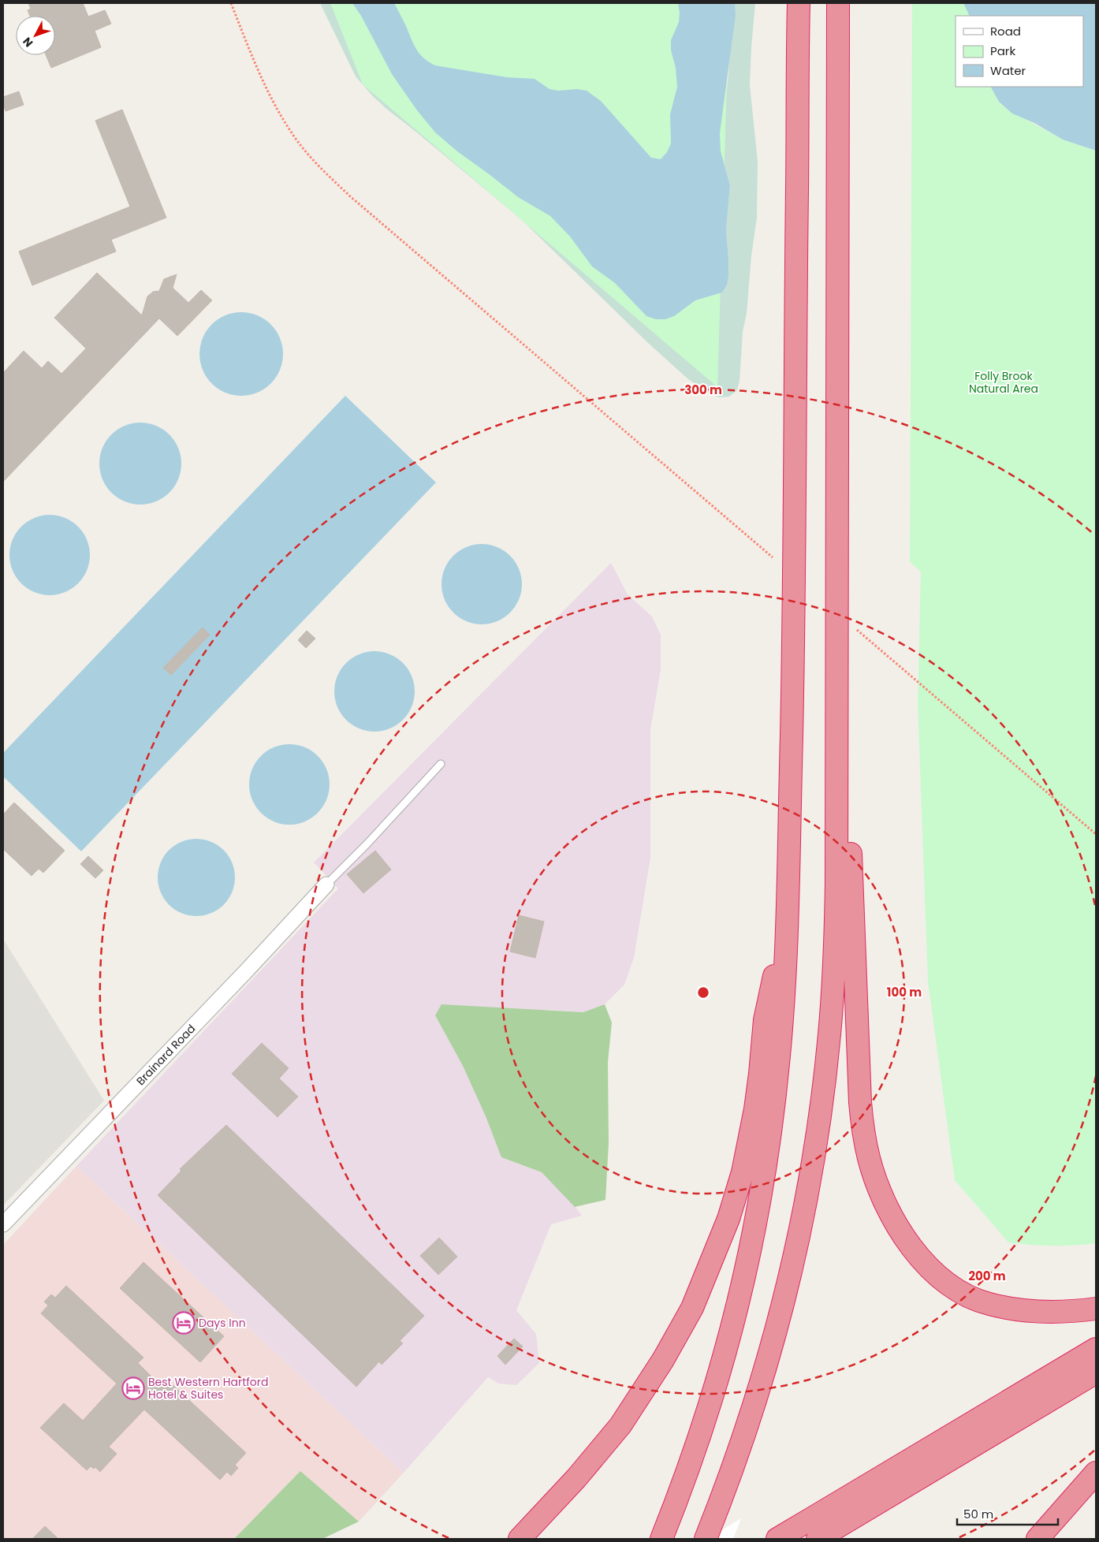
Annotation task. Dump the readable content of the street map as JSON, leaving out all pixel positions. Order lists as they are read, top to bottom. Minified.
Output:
{"streets":{"street":["Brainard Road"]},"parks":["Folly Brook Natural Area"],"places":{"hotel":["Days Inn","Best Western Hartford Hotel & Suites"]},"legend":["Road","Park","Water"],"scale_bar":"50 m","north":"bottom left","rings":["300 m","100 m","200 m"]}
